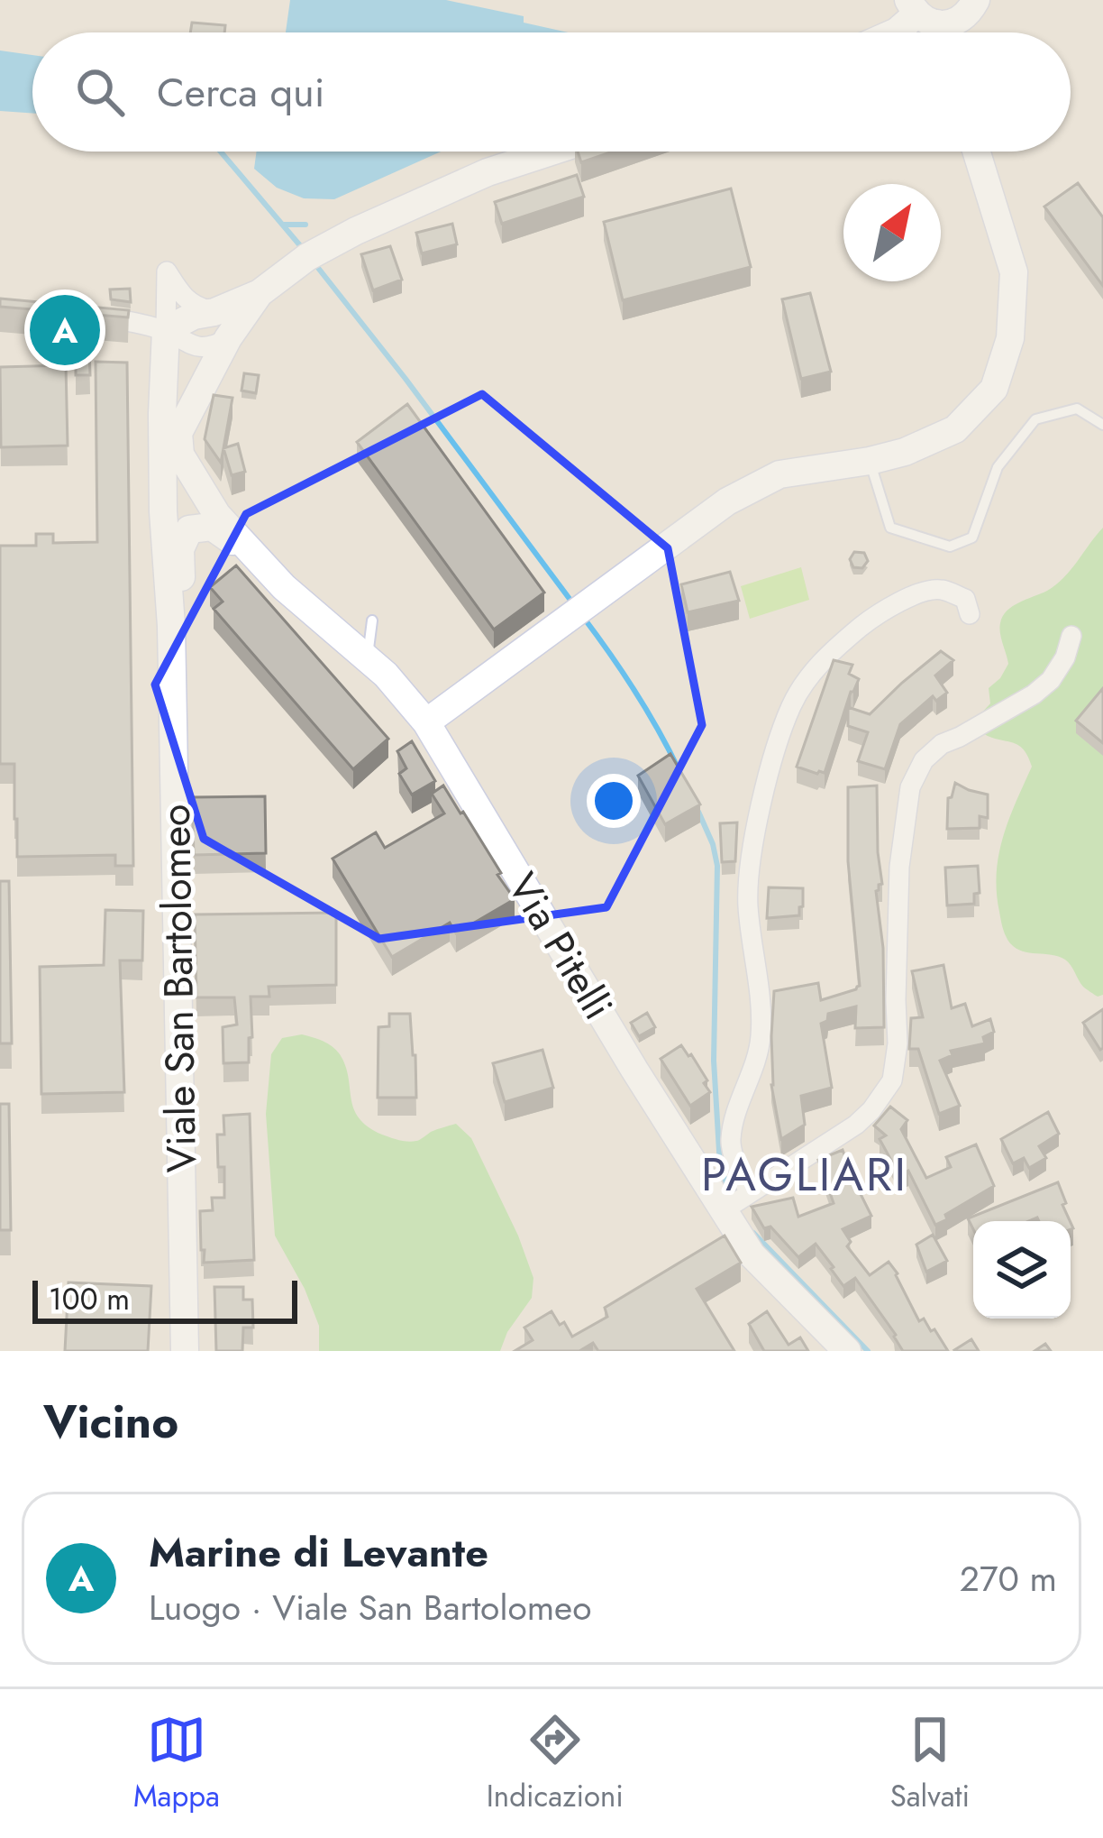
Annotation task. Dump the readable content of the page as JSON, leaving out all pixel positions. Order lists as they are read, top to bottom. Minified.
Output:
{"streets":{"main road":["Via Pitelli","Viale San Bartolomeo"]},"crossings":[["Via Pitelli","Viale San Bartolomeo"]],"districts":["PAGLIARI"],"scale_bar":"100 m","north":"top right","page":{"search":"Cerca qui","pins":"A","scale":"100 m","heading":"Vicino","list":[{"mark":"A","name":"Marine di Levante","note":"Luogo · Viale San Bartolomeo","value":"270 m"}],"nav":["Mappa","Indicazioni","Salvati"]}}
